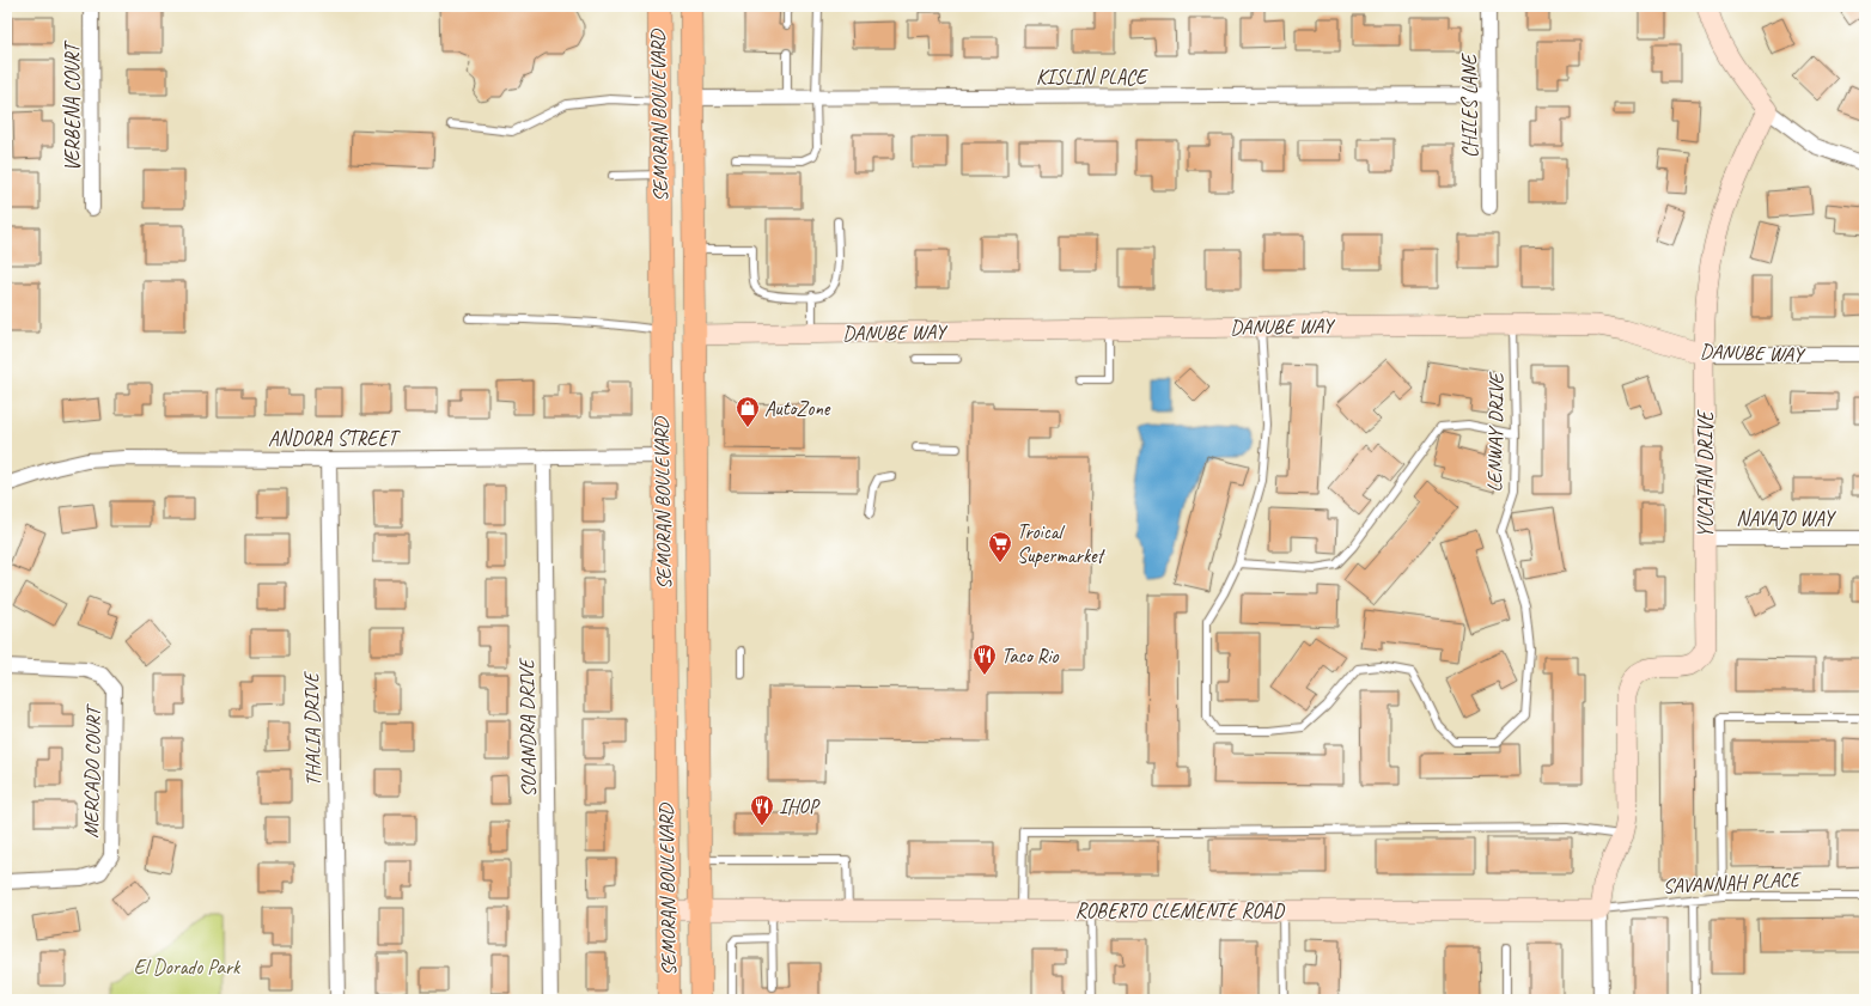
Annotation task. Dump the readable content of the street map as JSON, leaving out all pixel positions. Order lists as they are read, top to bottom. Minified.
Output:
{"streets":{"main road":["SEMORAN BOULEVARD"],"street":["KISLIN PLACE","CHILES LANE","VERBENA COURT","DANUBE WAY","ANDORA STREET","YUCATAN DRIVE","NAVAJO WAY","SOLANDRA DRIVE","THALIA DRIVE","MERCADO COURT","ROBERTO CLEMENTE ROAD"],"lane":["LENWAY DRIVE","SAVANNAH PLACE"]},"crossings":[["KISLIN PLACE","CHILES LANE"],["KISLIN PLACE","SEMORAN BOULEVARD"],["SEMORAN BOULEVARD","DANUBE WAY"],["SEMORAN BOULEVARD","ANDORA STREET"],["SEMORAN BOULEVARD","ROBERTO CLEMENTE ROAD"],["DANUBE WAY","LENWAY DRIVE"],["DANUBE WAY","YUCATAN DRIVE"],["ANDORA STREET","SOLANDRA DRIVE"],["ANDORA STREET","THALIA DRIVE"],["YUCATAN DRIVE","NAVAJO WAY"],["YUCATAN DRIVE","SAVANNAH PLACE"],["YUCATAN DRIVE","ROBERTO CLEMENTE ROAD"],["SAVANNAH PLACE","ROBERTO CLEMENTE ROAD"]],"parks":["El Dorado Park"],"places":{"shop":["AutoZone"],"supermarket":["Troical Supermarket"],"restaurant":["Taco Rio","IHOP"]}}
